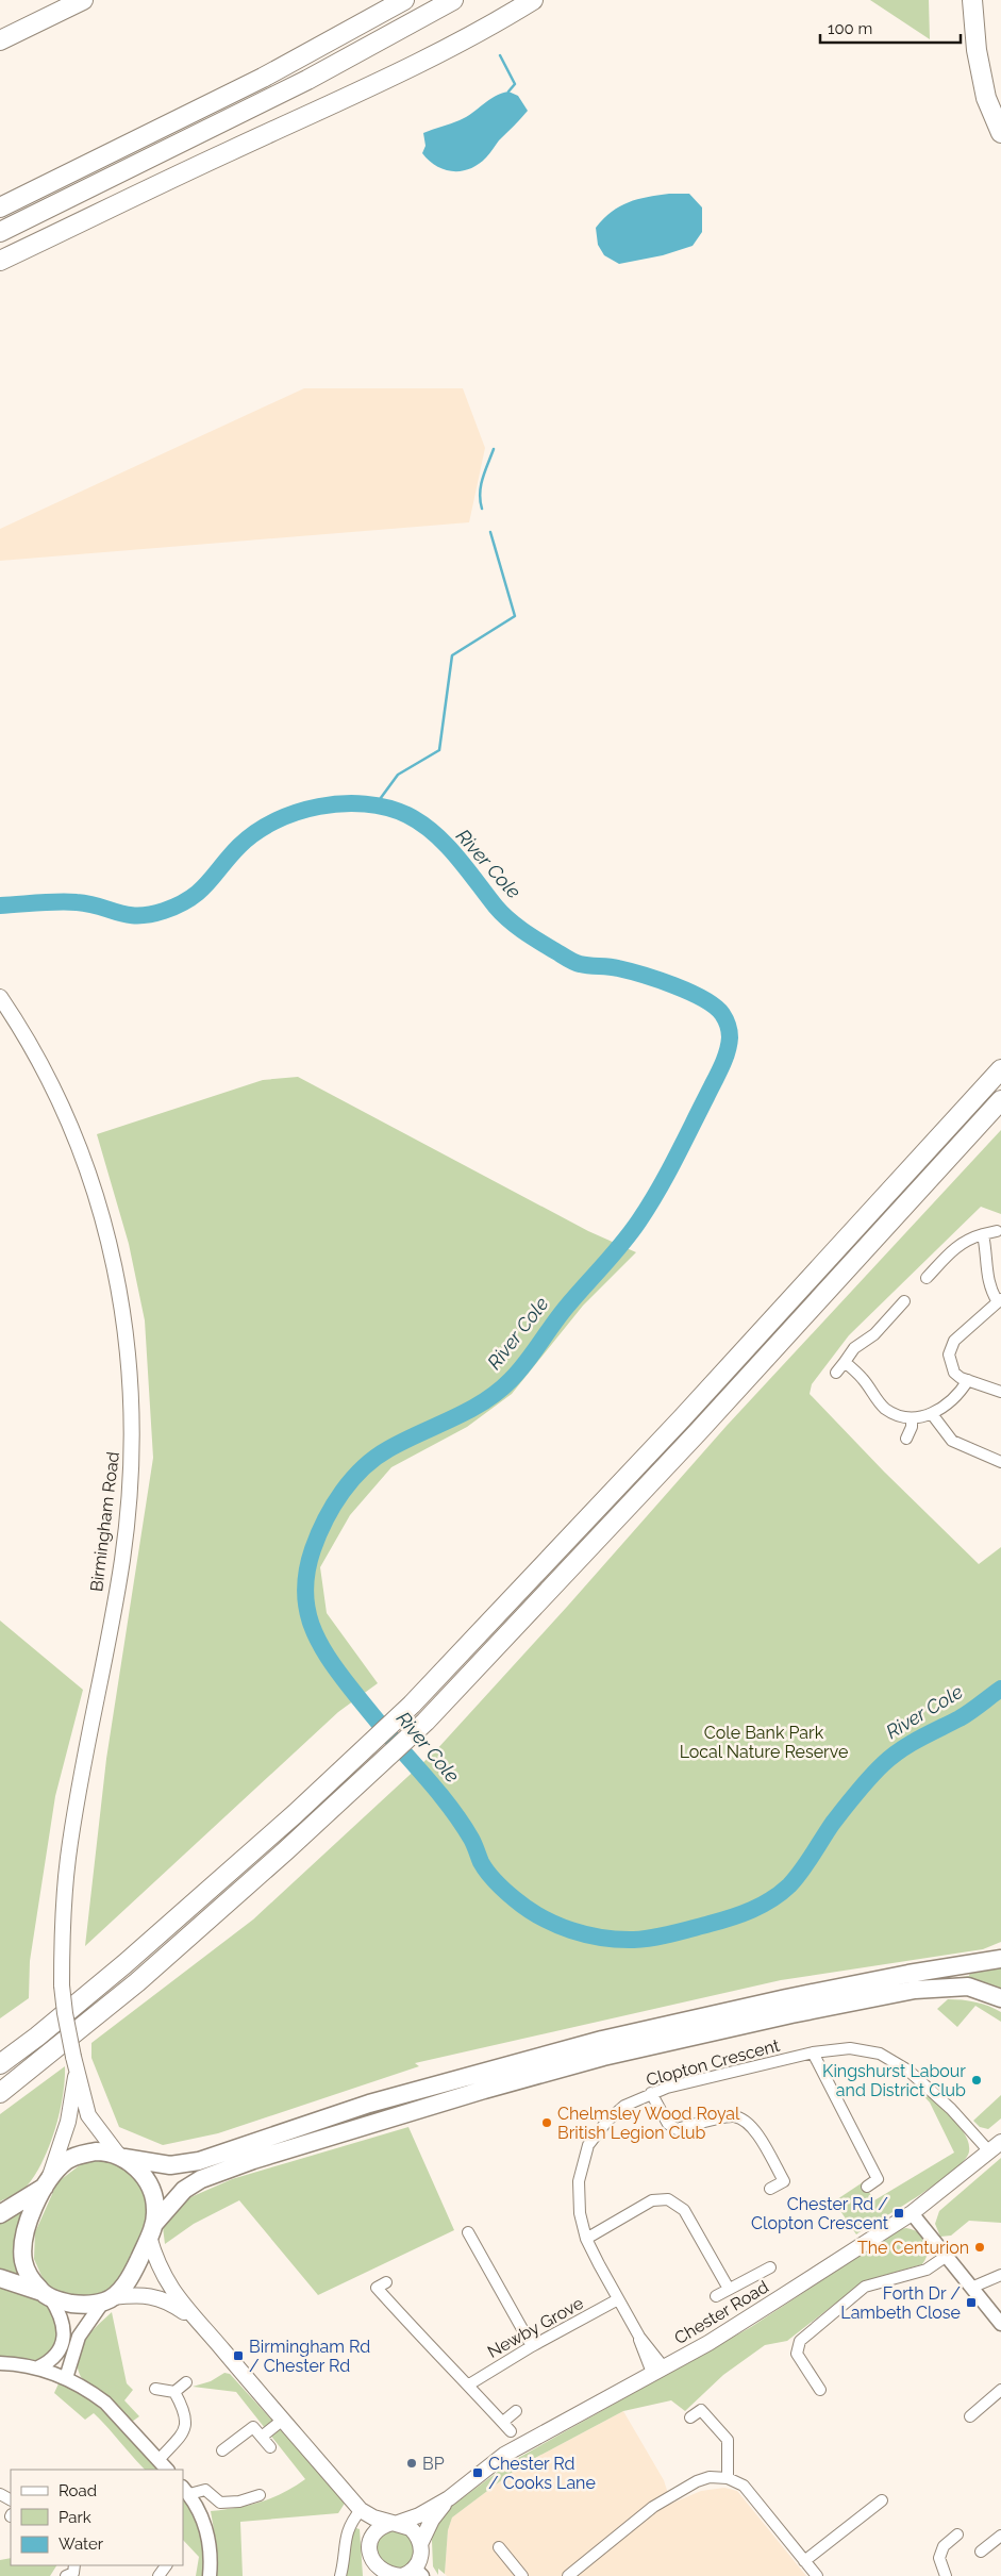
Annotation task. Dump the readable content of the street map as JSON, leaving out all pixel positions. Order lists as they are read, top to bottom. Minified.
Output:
{"streets":{"main road":["Birmingham Road","Chester Road"],"street":["Clopton Crescent","Newby Grove"]},"crossings":[["Clopton Crescent","Chester Road"],["Clopton Crescent","Newby Grove"]],"water":["River Cole"],"parks":["Cole Bank Park Local Nature Reserve"],"places":{"other":["Kingshurst Labour and District Club","Chelmsley Wood Royal British Legion Club","The Centurion","BP"],"transit":["Chester Rd / Clopton Crescent","Forth Dr / Lambeth Close","Birmingham Rd / Chester Rd","Chester Rd / Cooks Lane"]},"legend":["Road","Park","Water"],"scale_bar":"100 m"}
